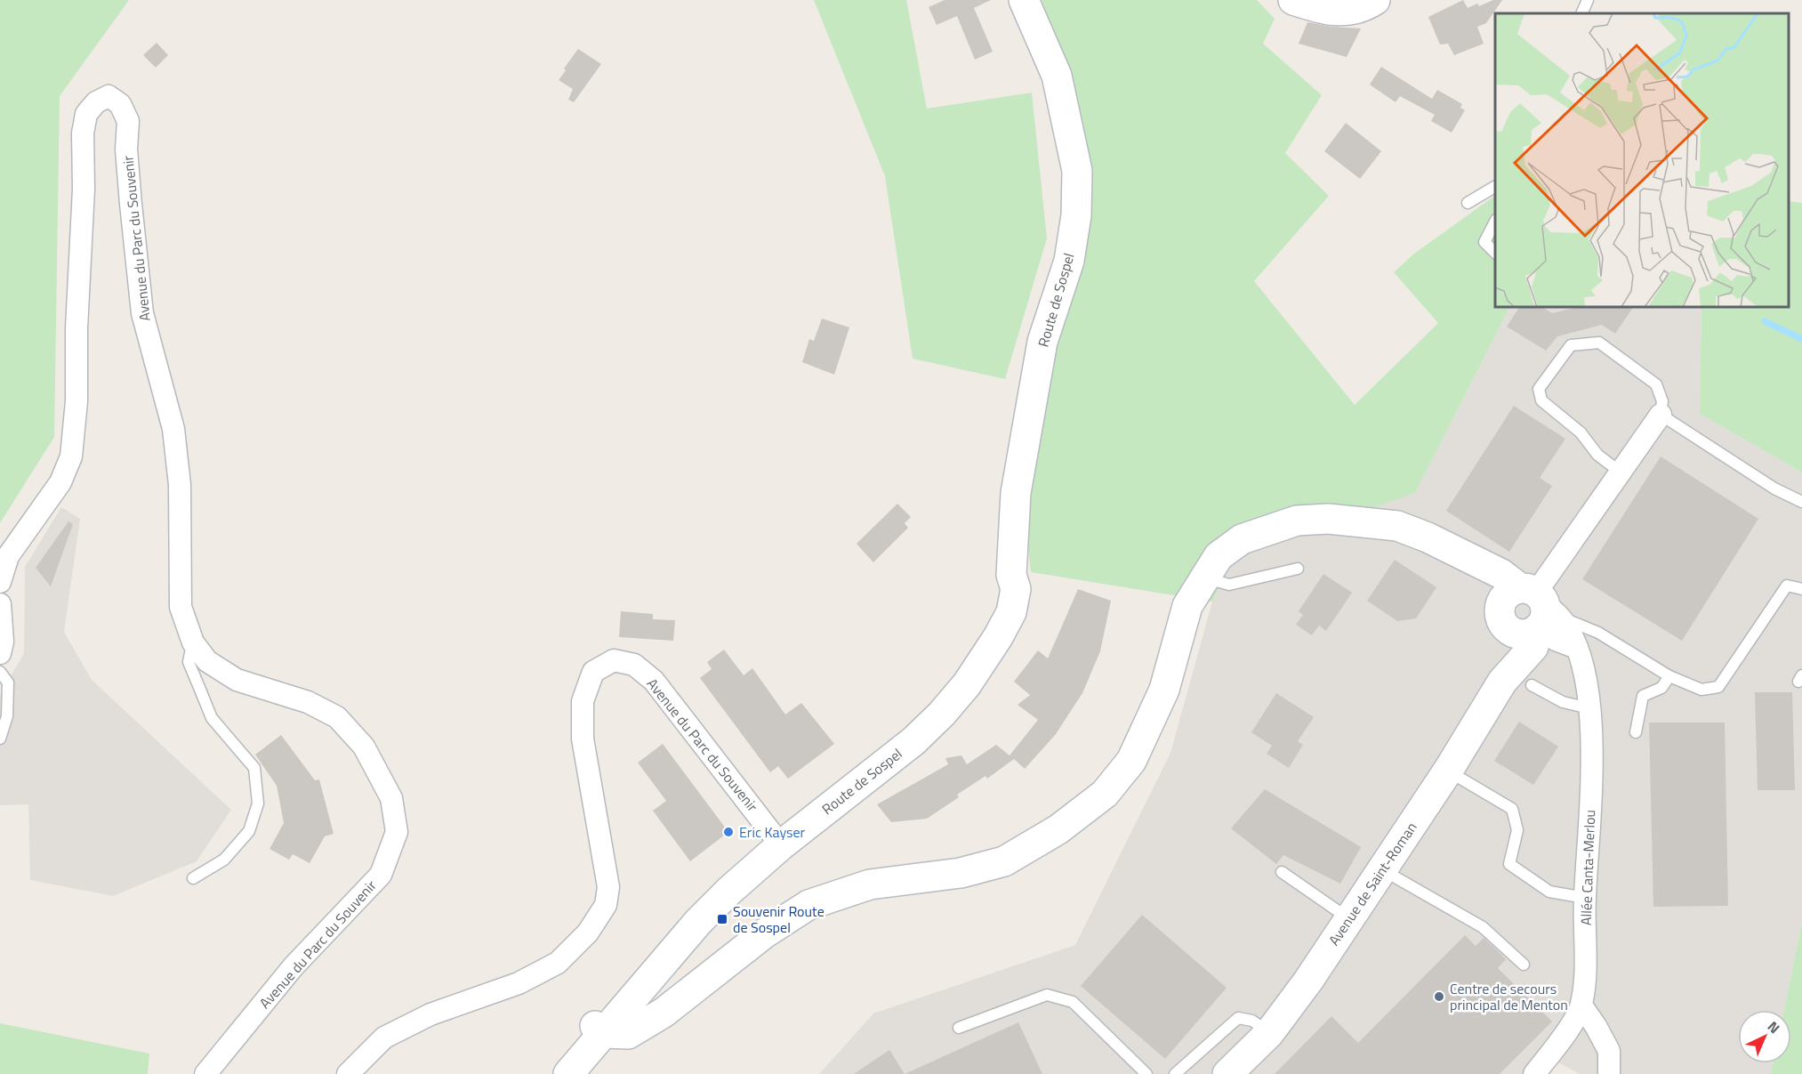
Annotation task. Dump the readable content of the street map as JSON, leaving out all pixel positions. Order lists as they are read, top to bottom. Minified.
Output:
{"streets":{"street":["Avenue du Parc du Souvenir","Route de Sospel","Allée Canta-Merlou","Avenue de Saint-Roman"]},"crossings":[["Avenue du Parc du Souvenir","Route de Sospel"]],"places":{"other":["Eric Kayser","Centre de secours principal de Menton"],"transit":["Souvenir Route de Sospel"]},"north":"top right"}
